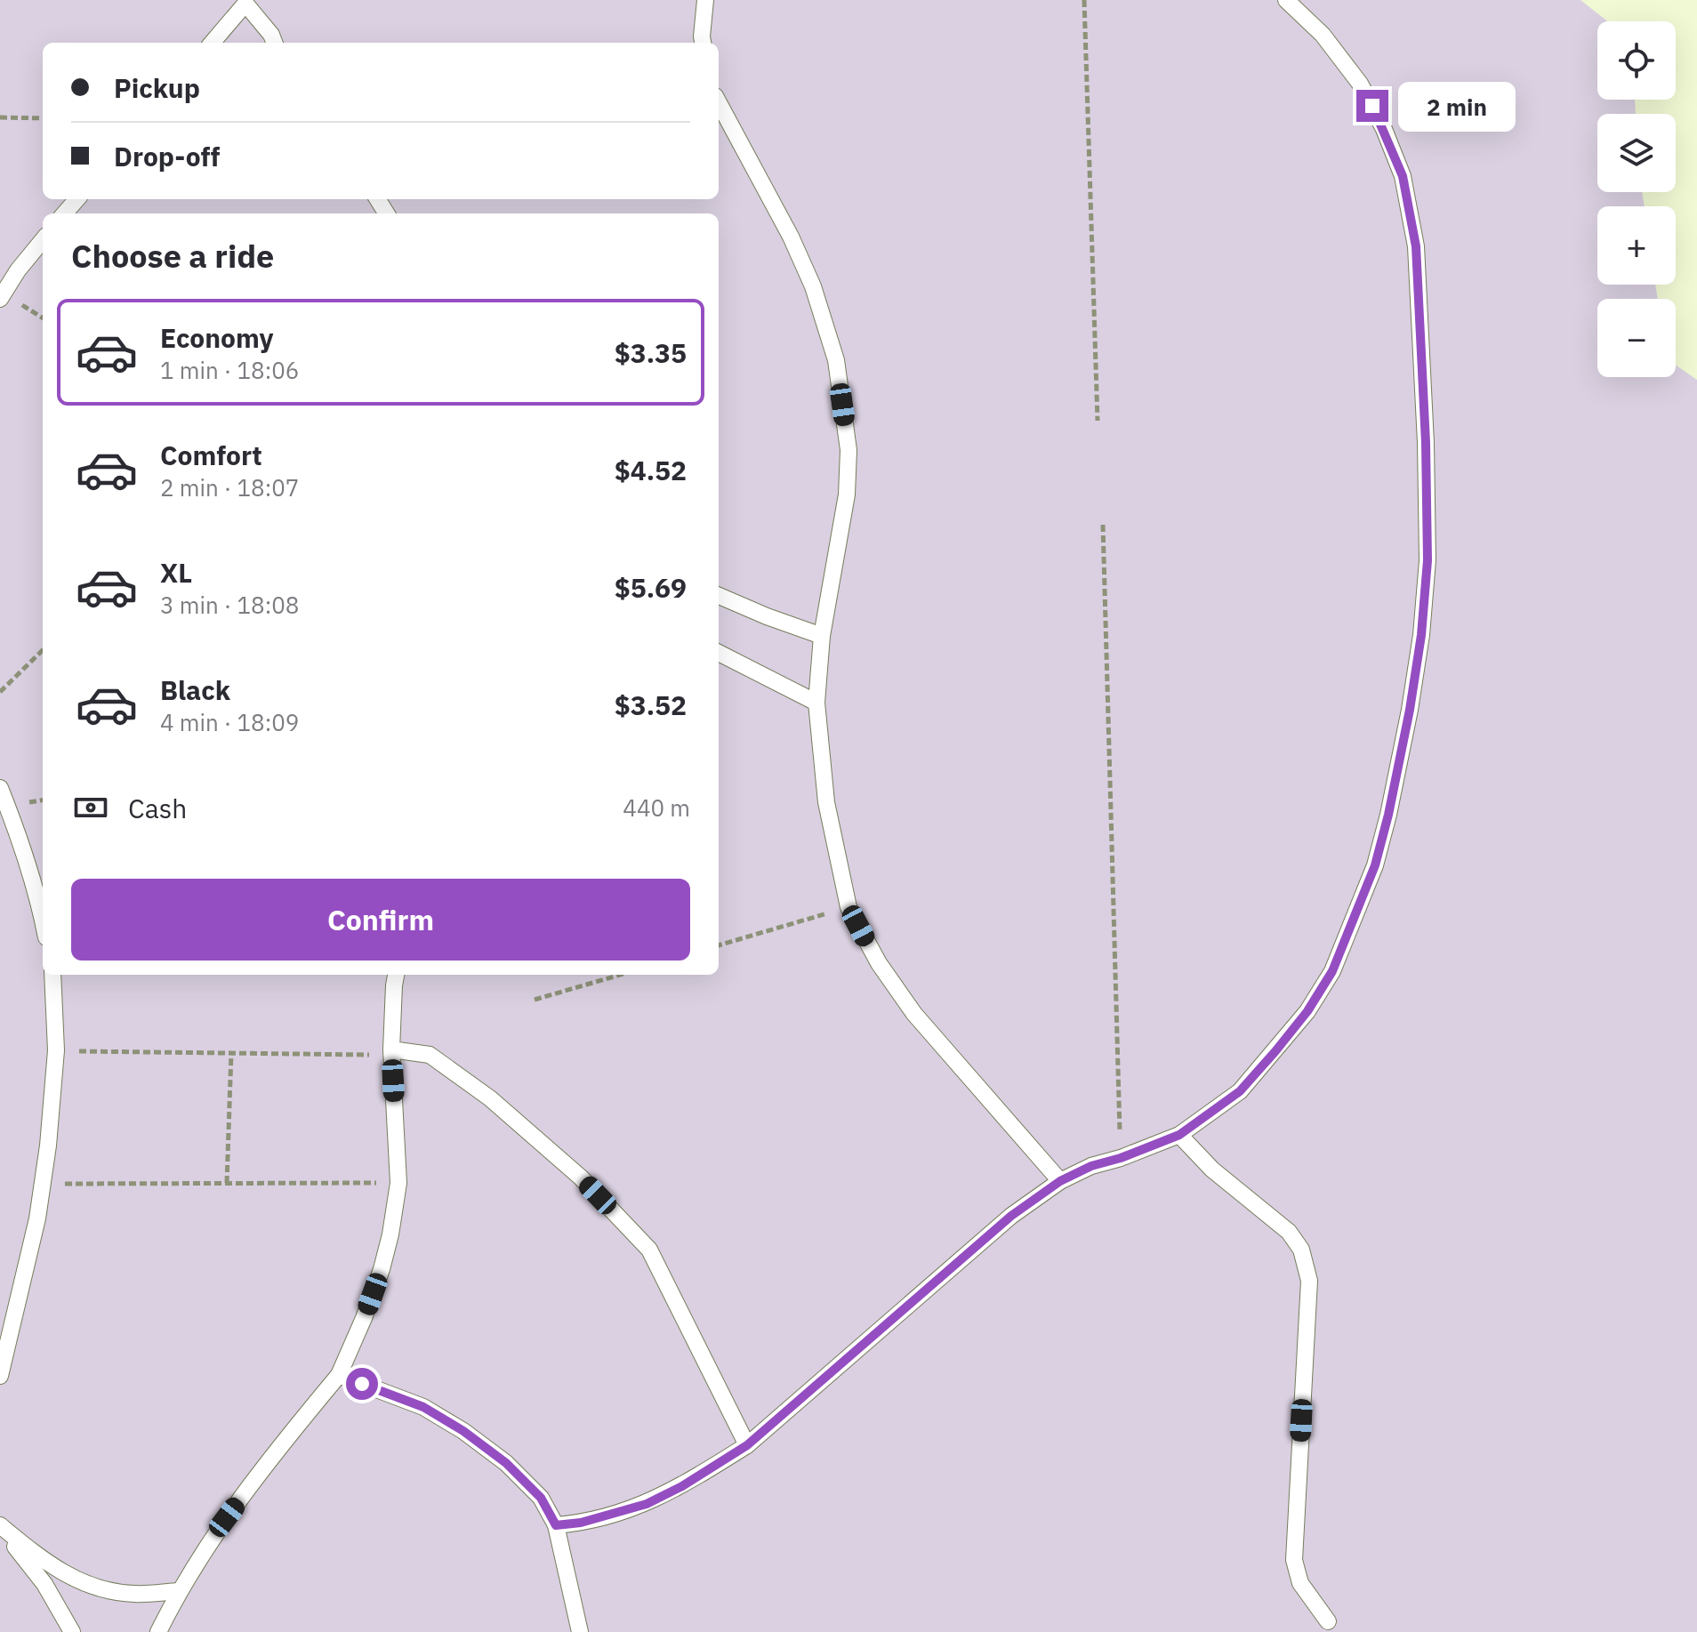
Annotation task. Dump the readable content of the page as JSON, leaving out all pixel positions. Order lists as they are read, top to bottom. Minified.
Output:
{"page":{"map_buttons":["+","−"],"banner":["Pickup","Drop-off"],"bubble":"2 min","heading":"Choose a ride","list":[{"name":"Economy","note":"1 min · 18:06","value":"$3.35"},{"name":"Comfort","note":"2 min · 18:07","value":"$4.52"},{"name":"XL","note":"3 min · 18:08","value":"$5.69"},{"name":"Black","note":"4 min · 18:09","value":"$3.52"}],"pay":["Cash","440 m"],"buttons":"Confirm"}}
